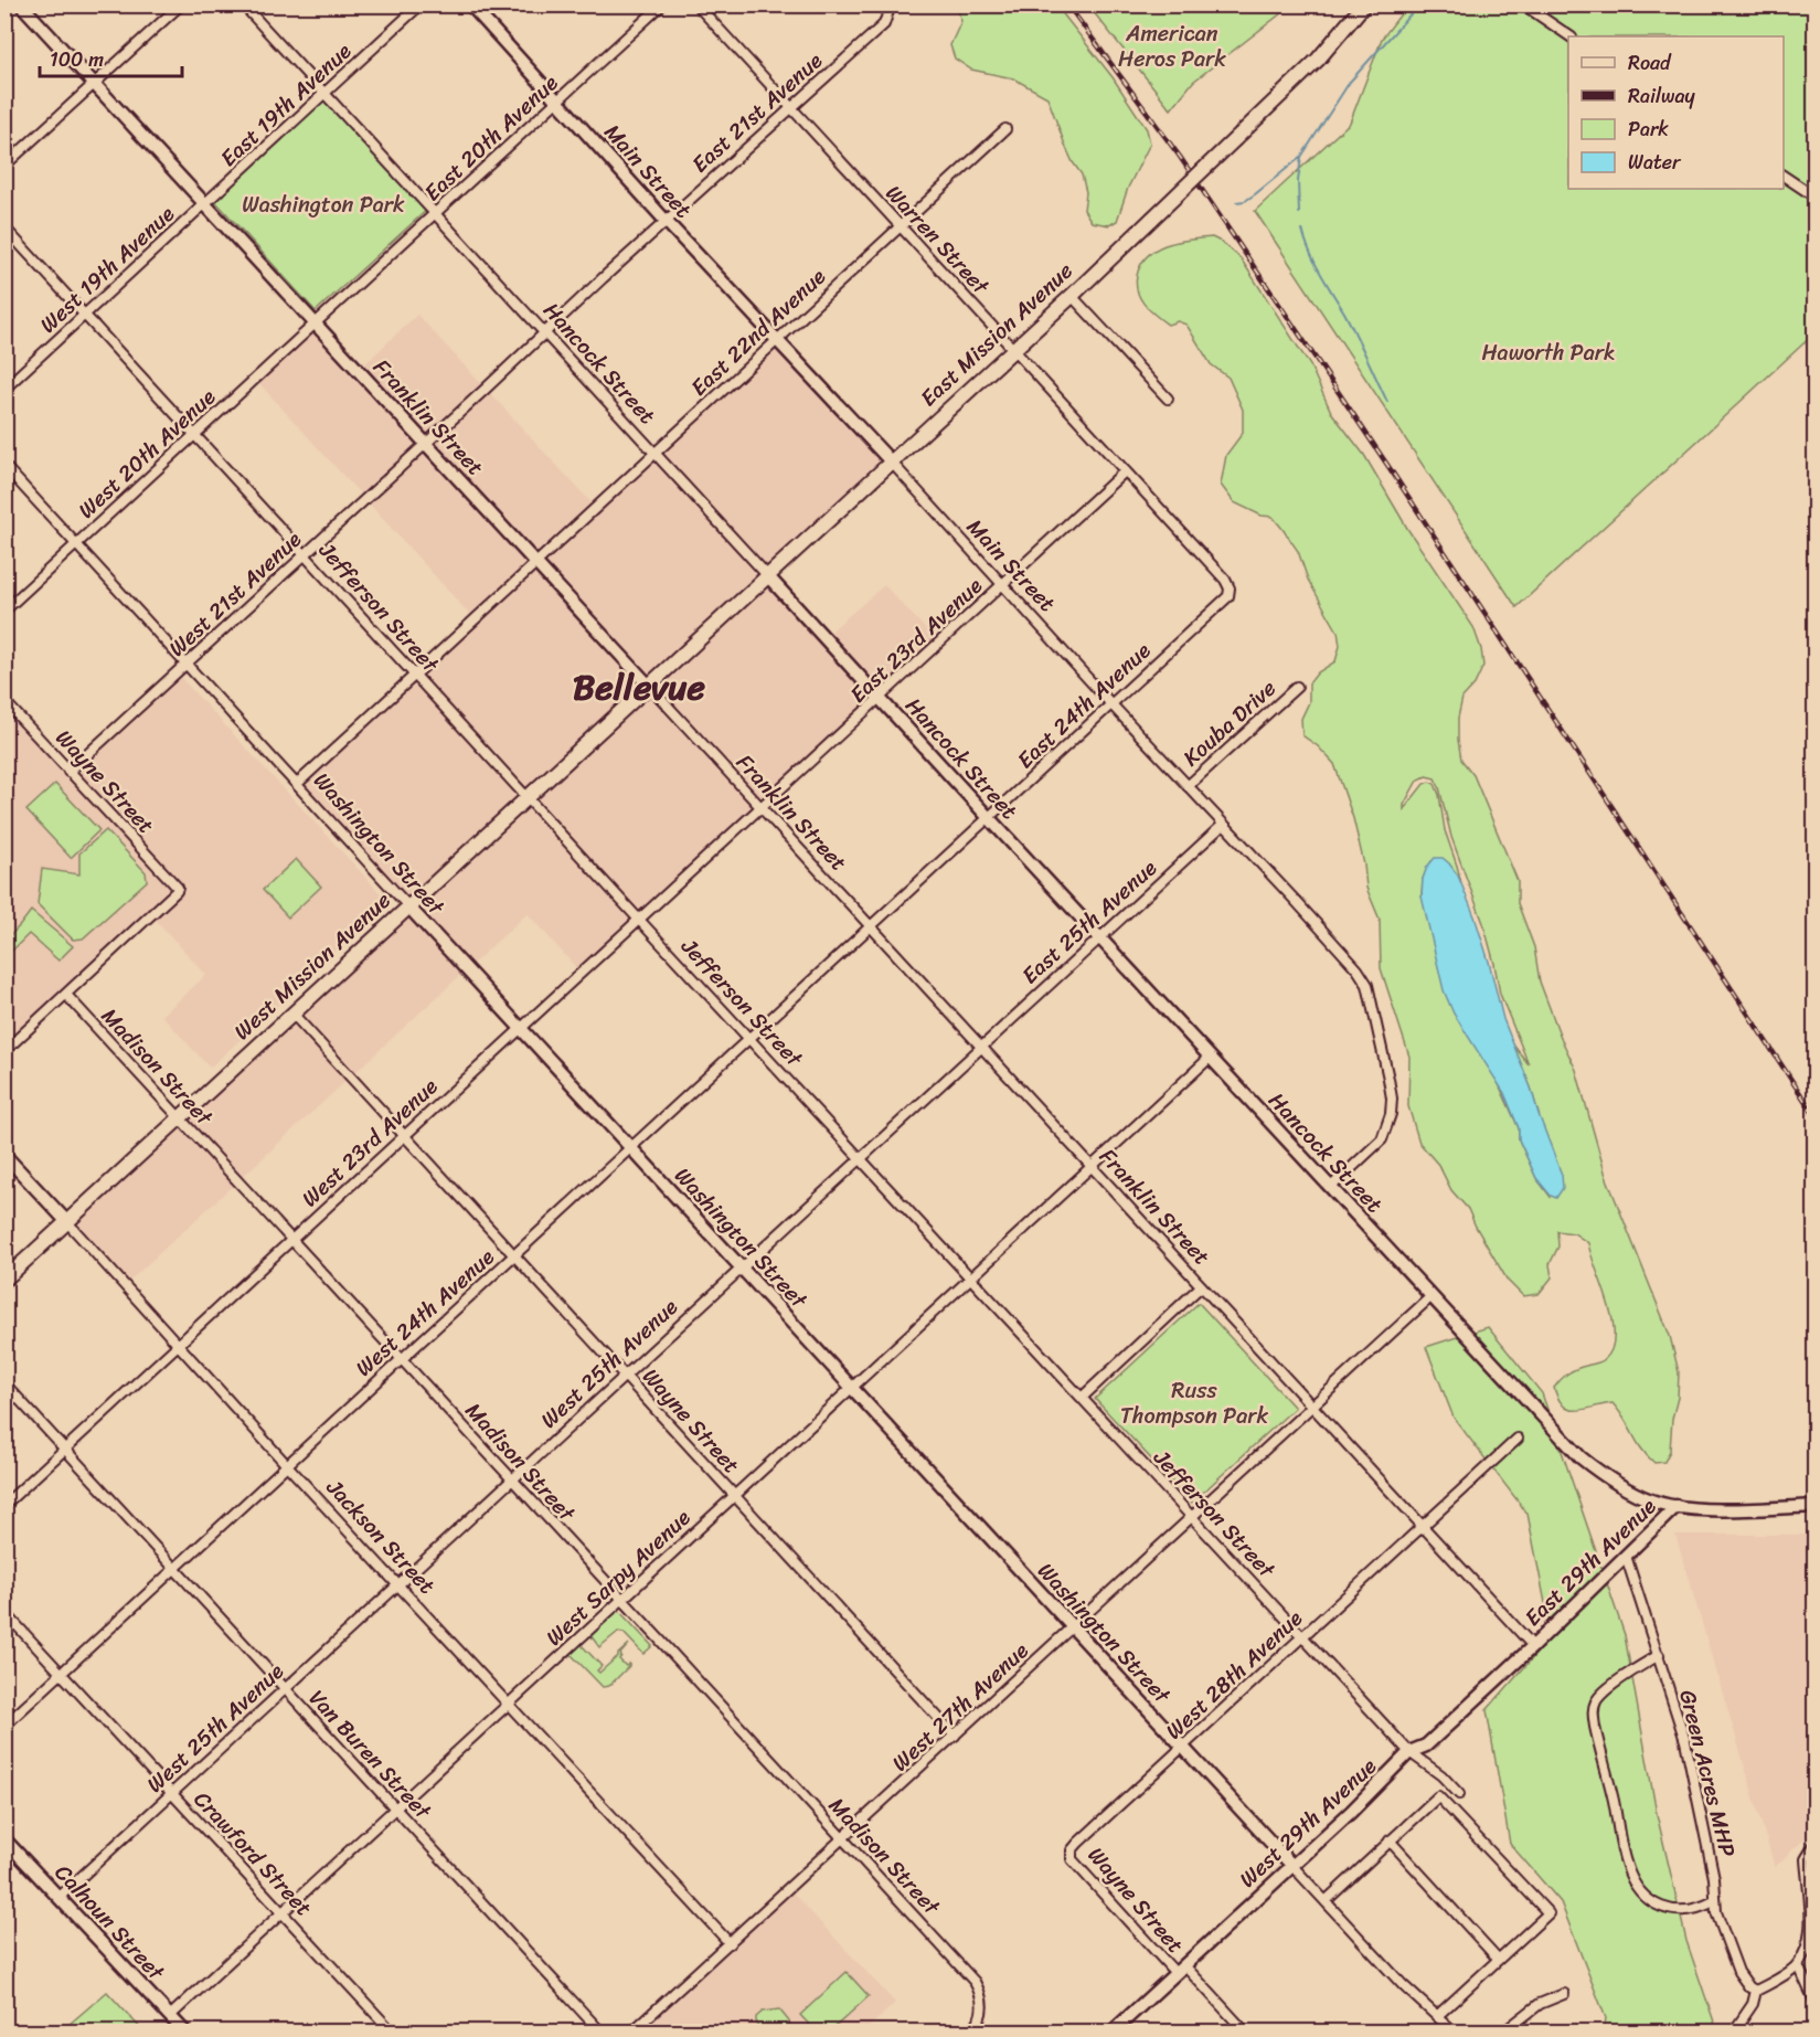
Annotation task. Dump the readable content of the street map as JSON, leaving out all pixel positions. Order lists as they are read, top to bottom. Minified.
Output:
{"streets":{"main road":["East Mission Avenue","West Mission Avenue"],"street":["East 19th Avenue","East 21st Avenue","East 20th Avenue","Main Street","Warren Street","West 19th Avenue","East 22nd Avenue","Hancock Street","Franklin Street","West 20th Avenue","West 21st Avenue","Jefferson Street","East 23rd Avenue","East 24th Avenue","Kouba Drive","Wayne Street","Washington Street","East 25th Avenue","Madison Street","West 23rd Avenue","West 24th Avenue","West 25th Avenue","Jackson Street","East 29th Avenue","West Sarpy Avenue","West 28th Avenue","West 27th Avenue","Van Buren Street","Green Acres MHP","West 29th Avenue","Crawford Street","Calhoun Street"]},"crossings":[["East 19th Avenue","West 19th Avenue"],["East 19th Avenue","Hancock Street"],["East 19th Avenue","Franklin Street"],["East 21st Avenue","Main Street"],["East 21st Avenue","Warren Street"],["East 21st Avenue","Hancock Street"],["East 21st Avenue","Franklin Street"],["East 21st Avenue","West 21st Avenue"],["East 20th Avenue","Main Street"],["East 20th Avenue","Hancock Street"],["East 20th Avenue","Franklin Street"],["East 20th Avenue","West 20th Avenue"],["Main Street","East 22nd Avenue"],["Main Street","East Mission Avenue"],["Main Street","Hancock Street"],["Main Street","East 23rd Avenue"],["Main Street","East 24th Avenue"],["Main Street","Kouba Drive"],["Main Street","East 25th Avenue"],["Warren Street","East 22nd Avenue"],["Warren Street","East Mission Avenue"],["Warren Street","East 23rd Avenue"],["Warren Street","East 24th Avenue"],["West 19th Avenue","Franklin Street"],["West 19th Avenue","Jefferson Street"],["East 22nd Avenue","Hancock Street"],["East 22nd Avenue","Franklin Street"],["East 22nd Avenue","Jefferson Street"],["East 22nd Avenue","Washington Street"],["East Mission Avenue","Hancock Street"],["East Mission Avenue","Franklin Street"],["East Mission Avenue","West Mission Avenue"],["Hancock Street","East 23rd Avenue"],["Hancock Street","East 24th Avenue"],["Hancock Street","East 25th Avenue"],["Hancock Street","East 29th Avenue"],["Hancock Street","West Sarpy Avenue"],["Hancock Street","West 27th Avenue"],["Franklin Street","West 20th Avenue"],["Franklin Street","West 21st Avenue"],["Franklin Street","East 23rd Avenue"],["Franklin Street","East 24th Avenue"],["Franklin Street","East 25th Avenue"],["Franklin Street","West Mission Avenue"],["Franklin Street","West 23rd Avenue"],["Franklin Street","West 24th Avenue"],["Franklin Street","West 25th Avenue"],["Franklin Street","East 29th Avenue"],["Franklin Street","West Sarpy Avenue"],["Franklin Street","West 28th Avenue"],["Franklin Street","West 27th Avenue"],["Franklin Street","West 29th Avenue"],["West 20th Avenue","Jefferson Street"],["West 20th Avenue","Washington Street"],["West 21st Avenue","Jefferson Street"],["West 21st Avenue","Wayne Street"],["West 21st Avenue","Washington Street"],["Jefferson Street","West Mission Avenue"],["Jefferson Street","West 23rd Avenue"],["Jefferson Street","West 24th Avenue"],["Jefferson Street","West 25th Avenue"],["Jefferson Street","West Sarpy Avenue"],["Jefferson Street","West 28th Avenue"],["Jefferson Street","West 27th Avenue"],["Jefferson Street","West 29th Avenue"],["East 23rd Avenue","West 23rd Avenue"],["East 24th Avenue","West 24th Avenue"],["Wayne Street","West Mission Avenue"],["Wayne Street","Madison Street"],["Wayne Street","West 23rd Avenue"],["Wayne Street","West 24th Avenue"],["Wayne Street","West 25th Avenue"],["Wayne Street","West Sarpy Avenue"],["Wayne Street","West 28th Avenue"],["Wayne Street","West 27th Avenue"],["Wayne Street","West 29th Avenue"],["Washington Street","West Mission Avenue"],["Washington Street","West 23rd Avenue"],["Washington Street","West 24th Avenue"],["Washington Street","West 25th Avenue"],["Washington Street","West Sarpy Avenue"],["Washington Street","West 28th Avenue"],["Washington Street","West 27th Avenue"],["Washington Street","West 29th Avenue"],["East 25th Avenue","West 25th Avenue"],["West Mission Avenue","Madison Street"],["West Mission Avenue","Jackson Street"],["Madison Street","West 23rd Avenue"],["Madison Street","West 24th Avenue"],["Madison Street","West 25th Avenue"],["Madison Street","West Sarpy Avenue"],["Madison Street","West 27th Avenue"],["West 23rd Avenue","Jackson Street"],["West 23rd Avenue","Van Buren Street"],["West 24th Avenue","Jackson Street"],["West 24th Avenue","Van Buren Street"],["West 24th Avenue","Crawford Street"],["West 25th Avenue","Jackson Street"],["West 25th Avenue","Van Buren Street"],["West 25th Avenue","Crawford Street"],["West 25th Avenue","Calhoun Street"],["Jackson Street","West Sarpy Avenue"],["Jackson Street","West 27th Avenue"],["East 29th Avenue","Green Acres MHP"],["East 29th Avenue","West 29th Avenue"],["West Sarpy Avenue","Van Buren Street"],["West Sarpy Avenue","Crawford Street"],["West Sarpy Avenue","Calhoun Street"]],"districts":["Bellevue"],"parks":["American Heros Park","Washington Park","Haworth Park","Russ Thompson Park"],"legend":["Road","Railway","Park","Water"],"scale_bar":"100 m"}
